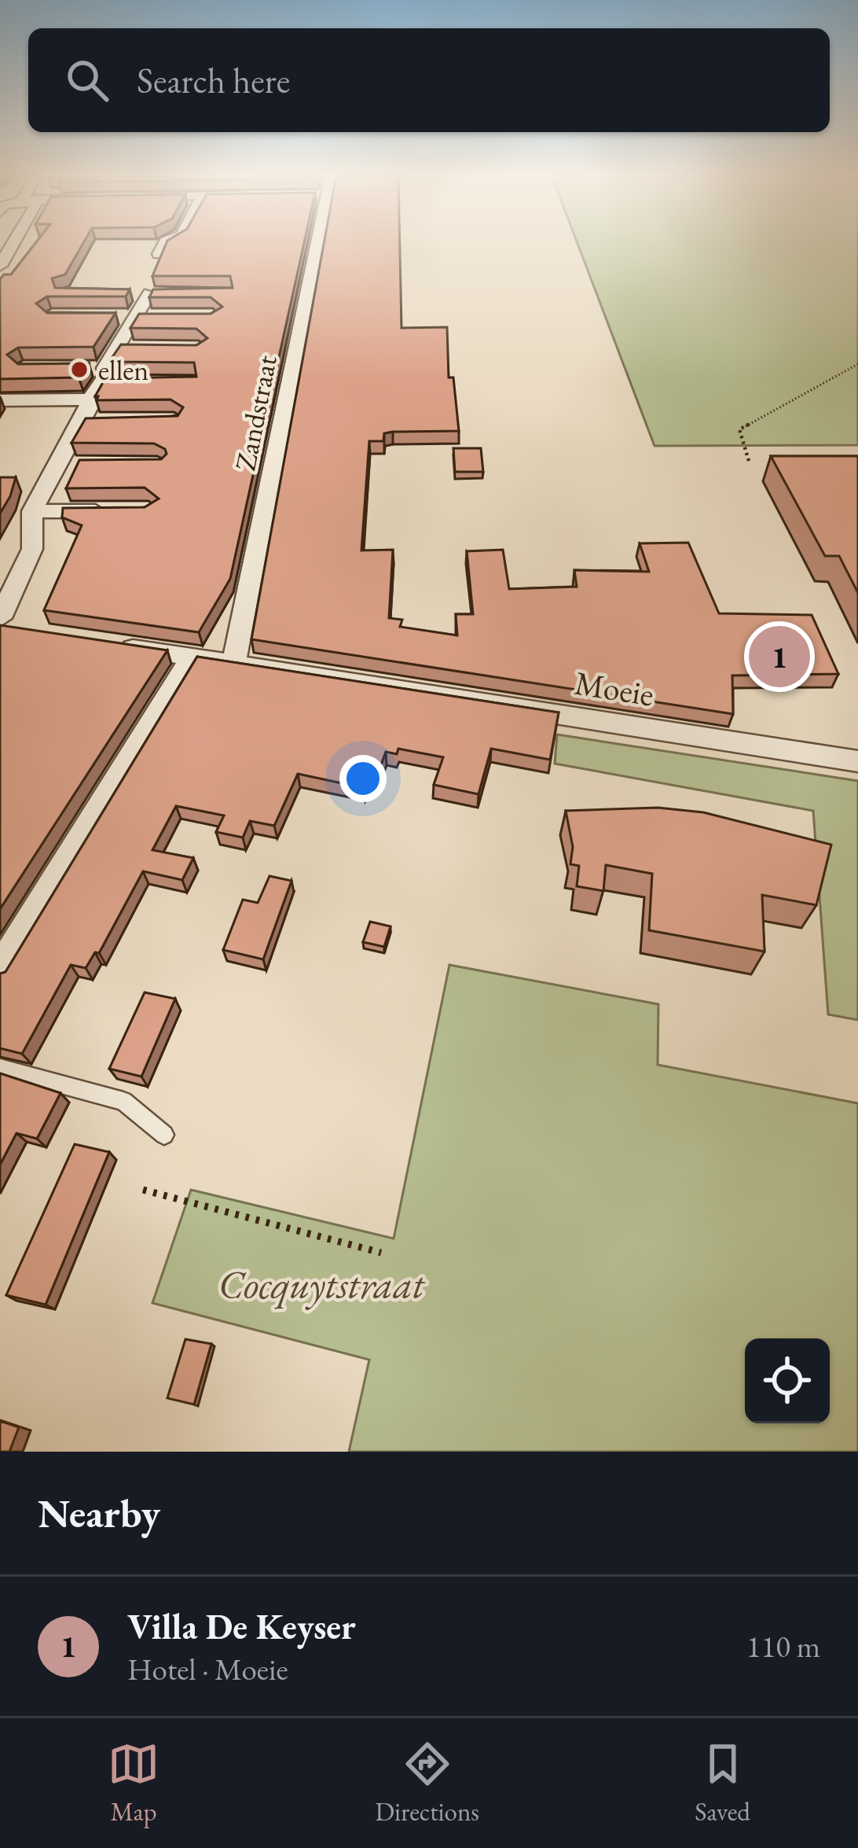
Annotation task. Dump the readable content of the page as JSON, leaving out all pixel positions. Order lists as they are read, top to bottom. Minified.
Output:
{"streets":{"street":["Zandstraat","Moeie"]},"crossings":[["Zandstraat","Moeie"]],"parks":["Cocquytstraat"],"places":["ellen"],"page":{"search":"Search here","pins":"1","heading":"Nearby","list":[{"mark":"1","name":"Villa De Keyser","note":"Hotel · Moeie","value":"110 m"}],"nav":["Map","Directions","Saved"]}}
